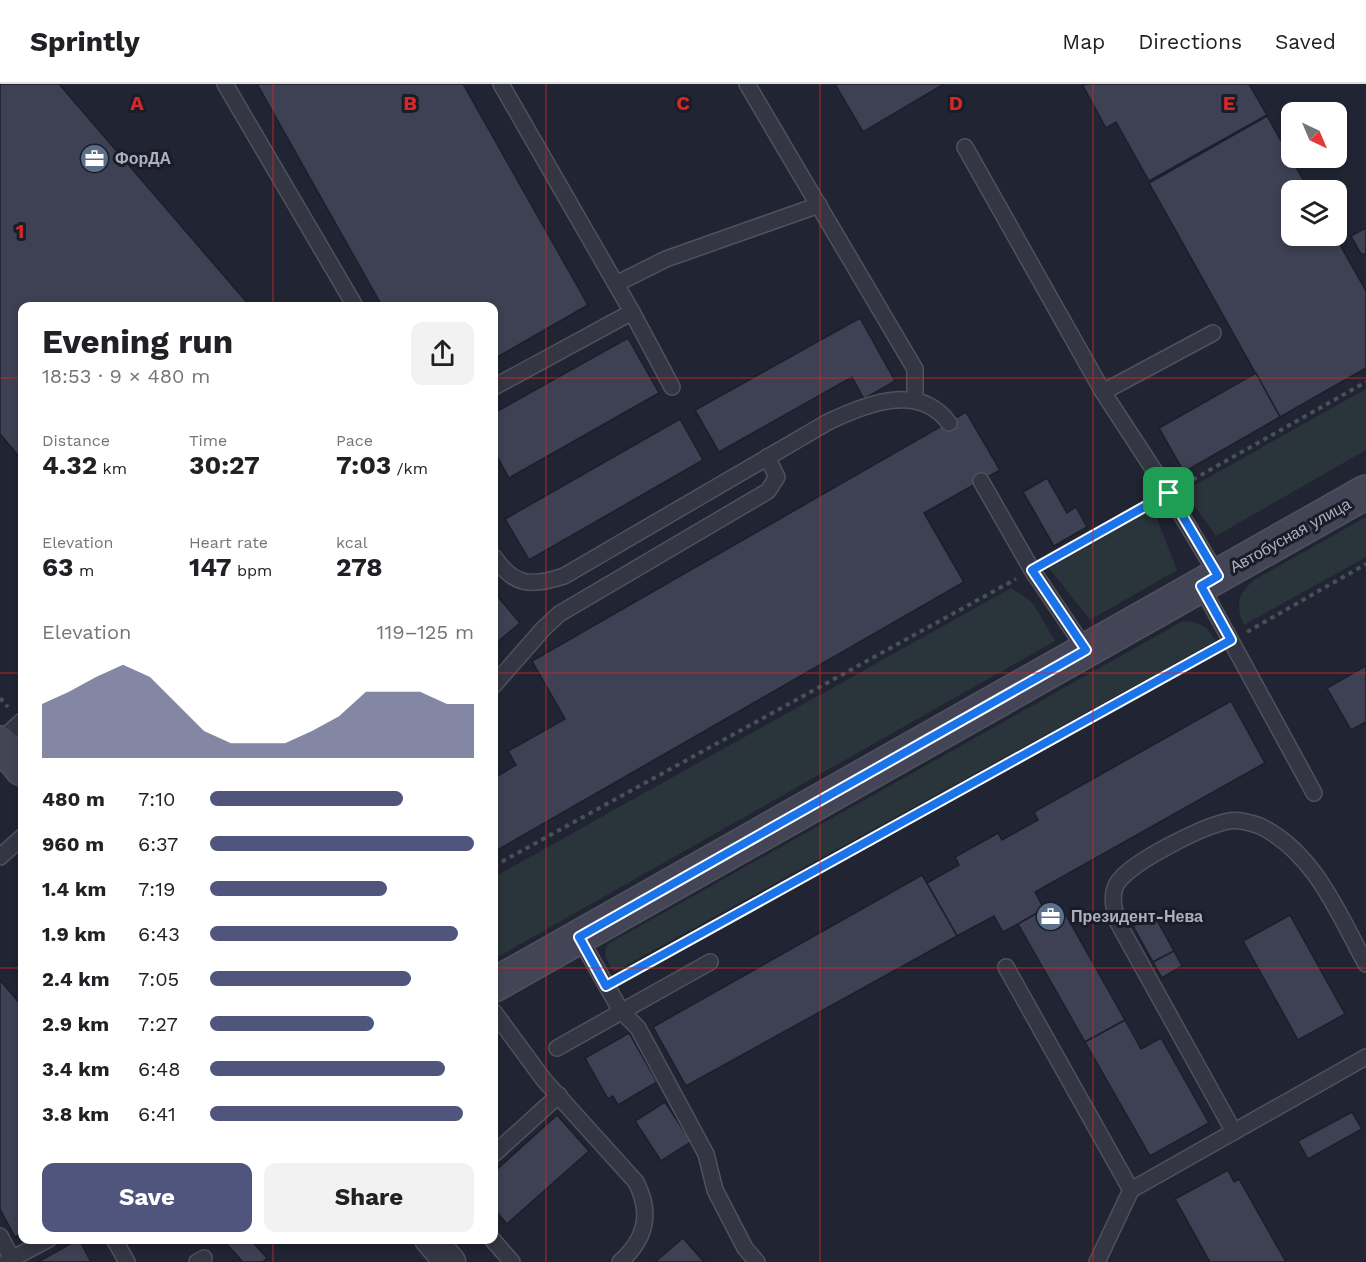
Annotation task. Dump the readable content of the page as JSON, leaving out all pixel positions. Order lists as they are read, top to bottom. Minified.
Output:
{"streets":{"street":["Автобусная улица"]},"places":{"office":["ФорДА","Президент-Нева"]},"north":"bottom right","page":{"header":"Sprintly","nav":["Map","Directions","Saved"],"heading":["Evening run","18:53 · 9 × 480 m"],"stats":[["Distance","4.32 km"],["Time","30:27"],["Pace","7:03 /km"],["Elevation","63 m"],["Heart rate","147 bpm"],["kcal","278"]],"chart":["Elevation","119–125 m"],"list":[{"name":"480 m","note":"7:10"},{"name":"960 m","note":"6:37"},{"name":"1.4 km","note":"7:19"},{"name":"1.9 km","note":"6:43"},{"name":"2.4 km","note":"7:05"},{"name":"2.9 km","note":"7:27"},{"name":"3.4 km","note":"6:48"},{"name":"3.8 km","note":"6:41"}],"buttons":["Save","Share"]},"grid":{"columns":["A","B","C","D","E"],"rows":["1"]}}
